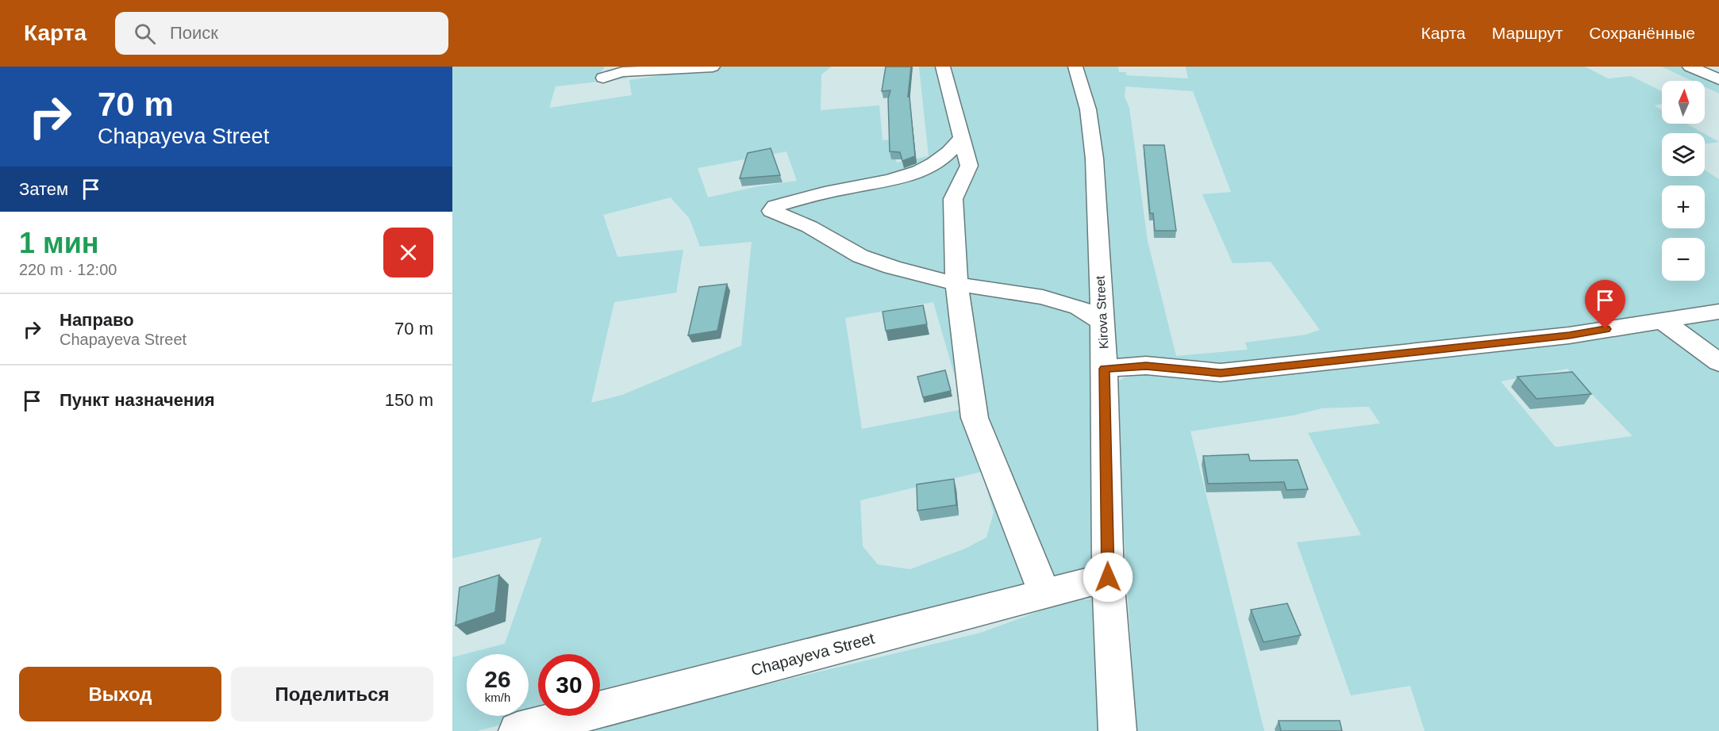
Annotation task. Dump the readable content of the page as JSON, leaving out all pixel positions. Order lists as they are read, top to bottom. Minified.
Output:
{"streets":{"street":["Kirova Street","Chapayeva Street"]},"crossings":[["Kirova Street","Chapayeva Street"]],"north":"top","page":{"header":"Карта","search":"Поиск","nav":["Карта","Маршрут","Сохранённые"],"turn":["70 m","Chapayeva Street"],"map_buttons":["+","−"],"then":"Затем","heading":["1 мин","220 m · 12:00"],"list":[{"name":"Направо","note":"Chapayeva Street","value":"70 m"},{"name":"Пункт назначения","value":"150 m"}],"speed":"26 km/h","limit":"30","buttons":["Выход","Поделиться"]}}
